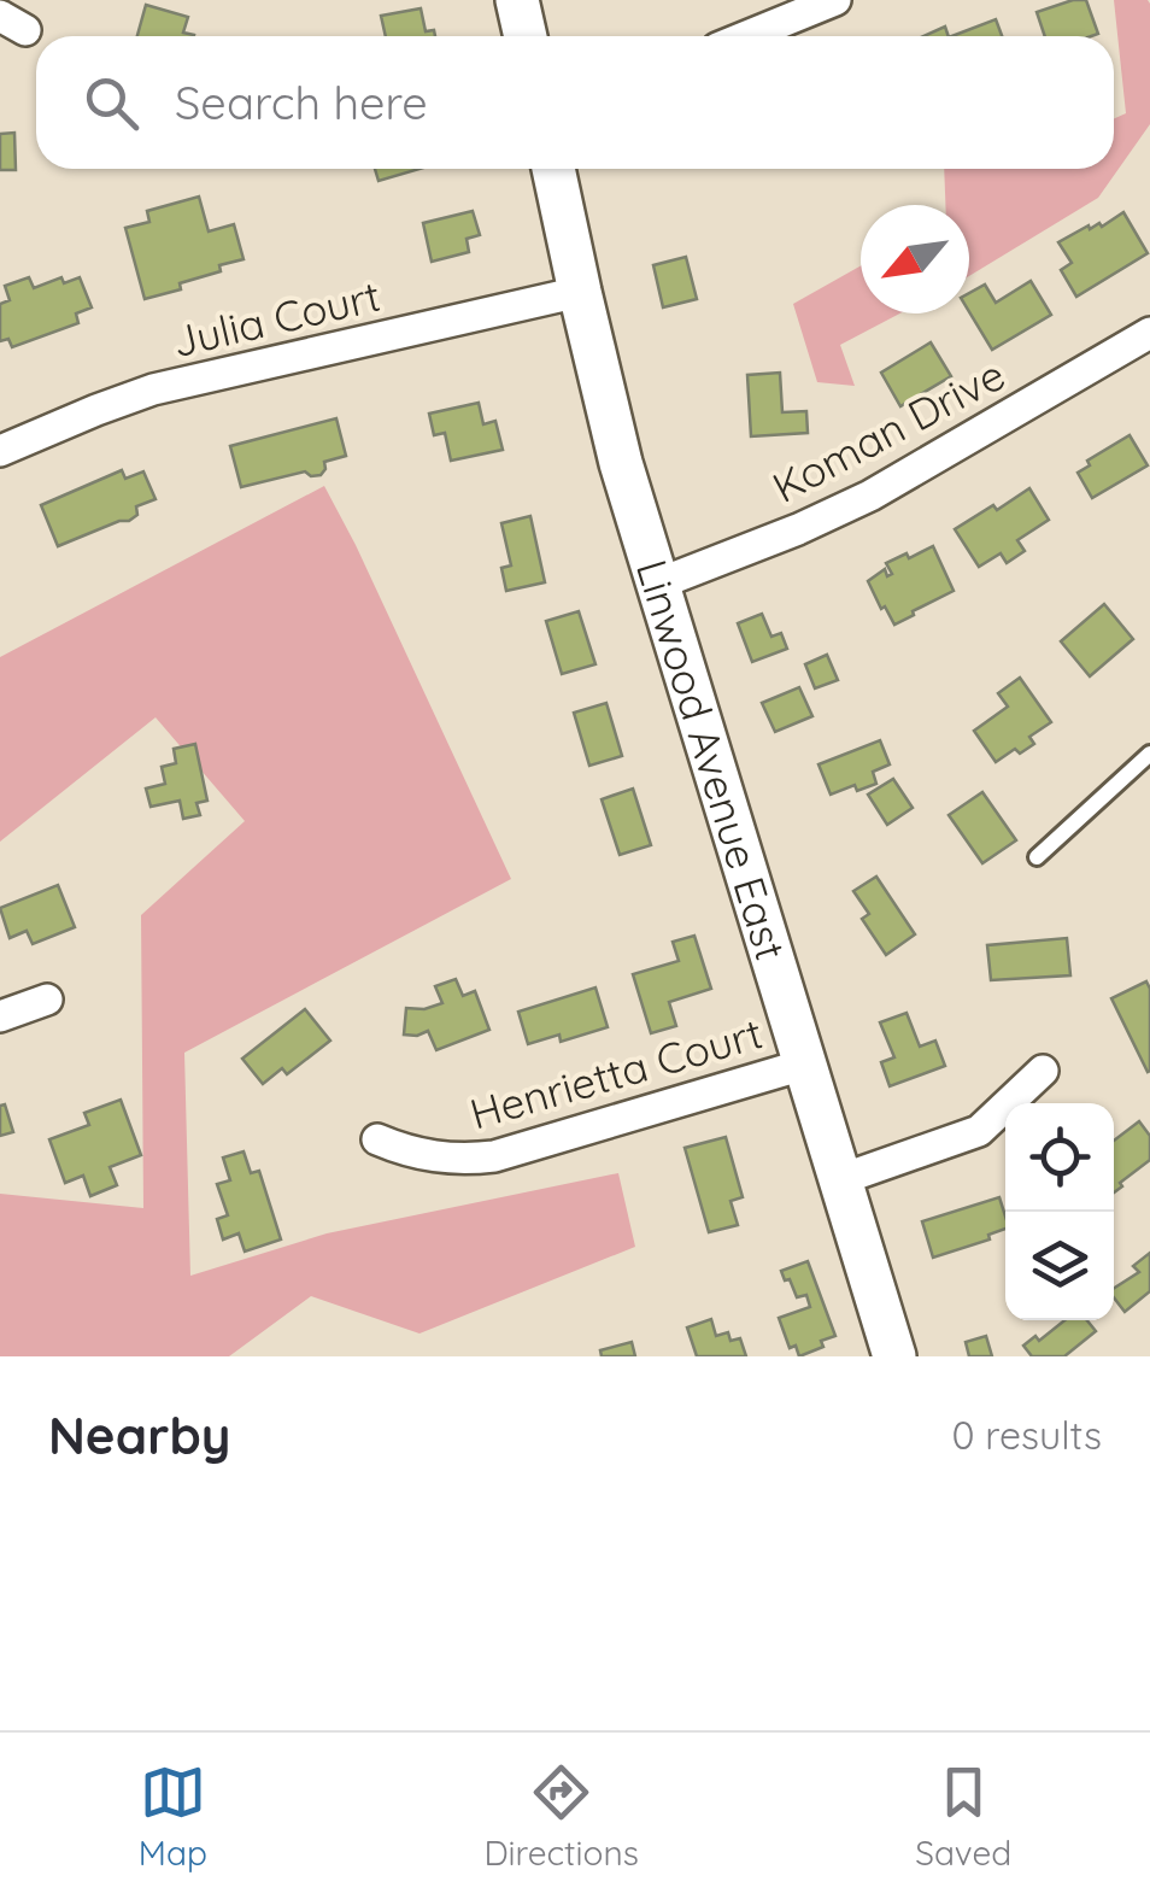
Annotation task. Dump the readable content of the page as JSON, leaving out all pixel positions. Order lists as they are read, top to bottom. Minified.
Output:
{"streets":{"main road":["Linwood Avenue East"],"street":["Julia Court","Koman Drive","Henrietta Court"]},"crossings":[["Julia Court","Linwood Avenue East"],["Koman Drive","Linwood Avenue East"],["Linwood Avenue East","Henrietta Court"]],"north":"bottom left","page":{"search":"Search here","heading":["Nearby","0 results"],"nav":["Map","Directions","Saved"]}}
